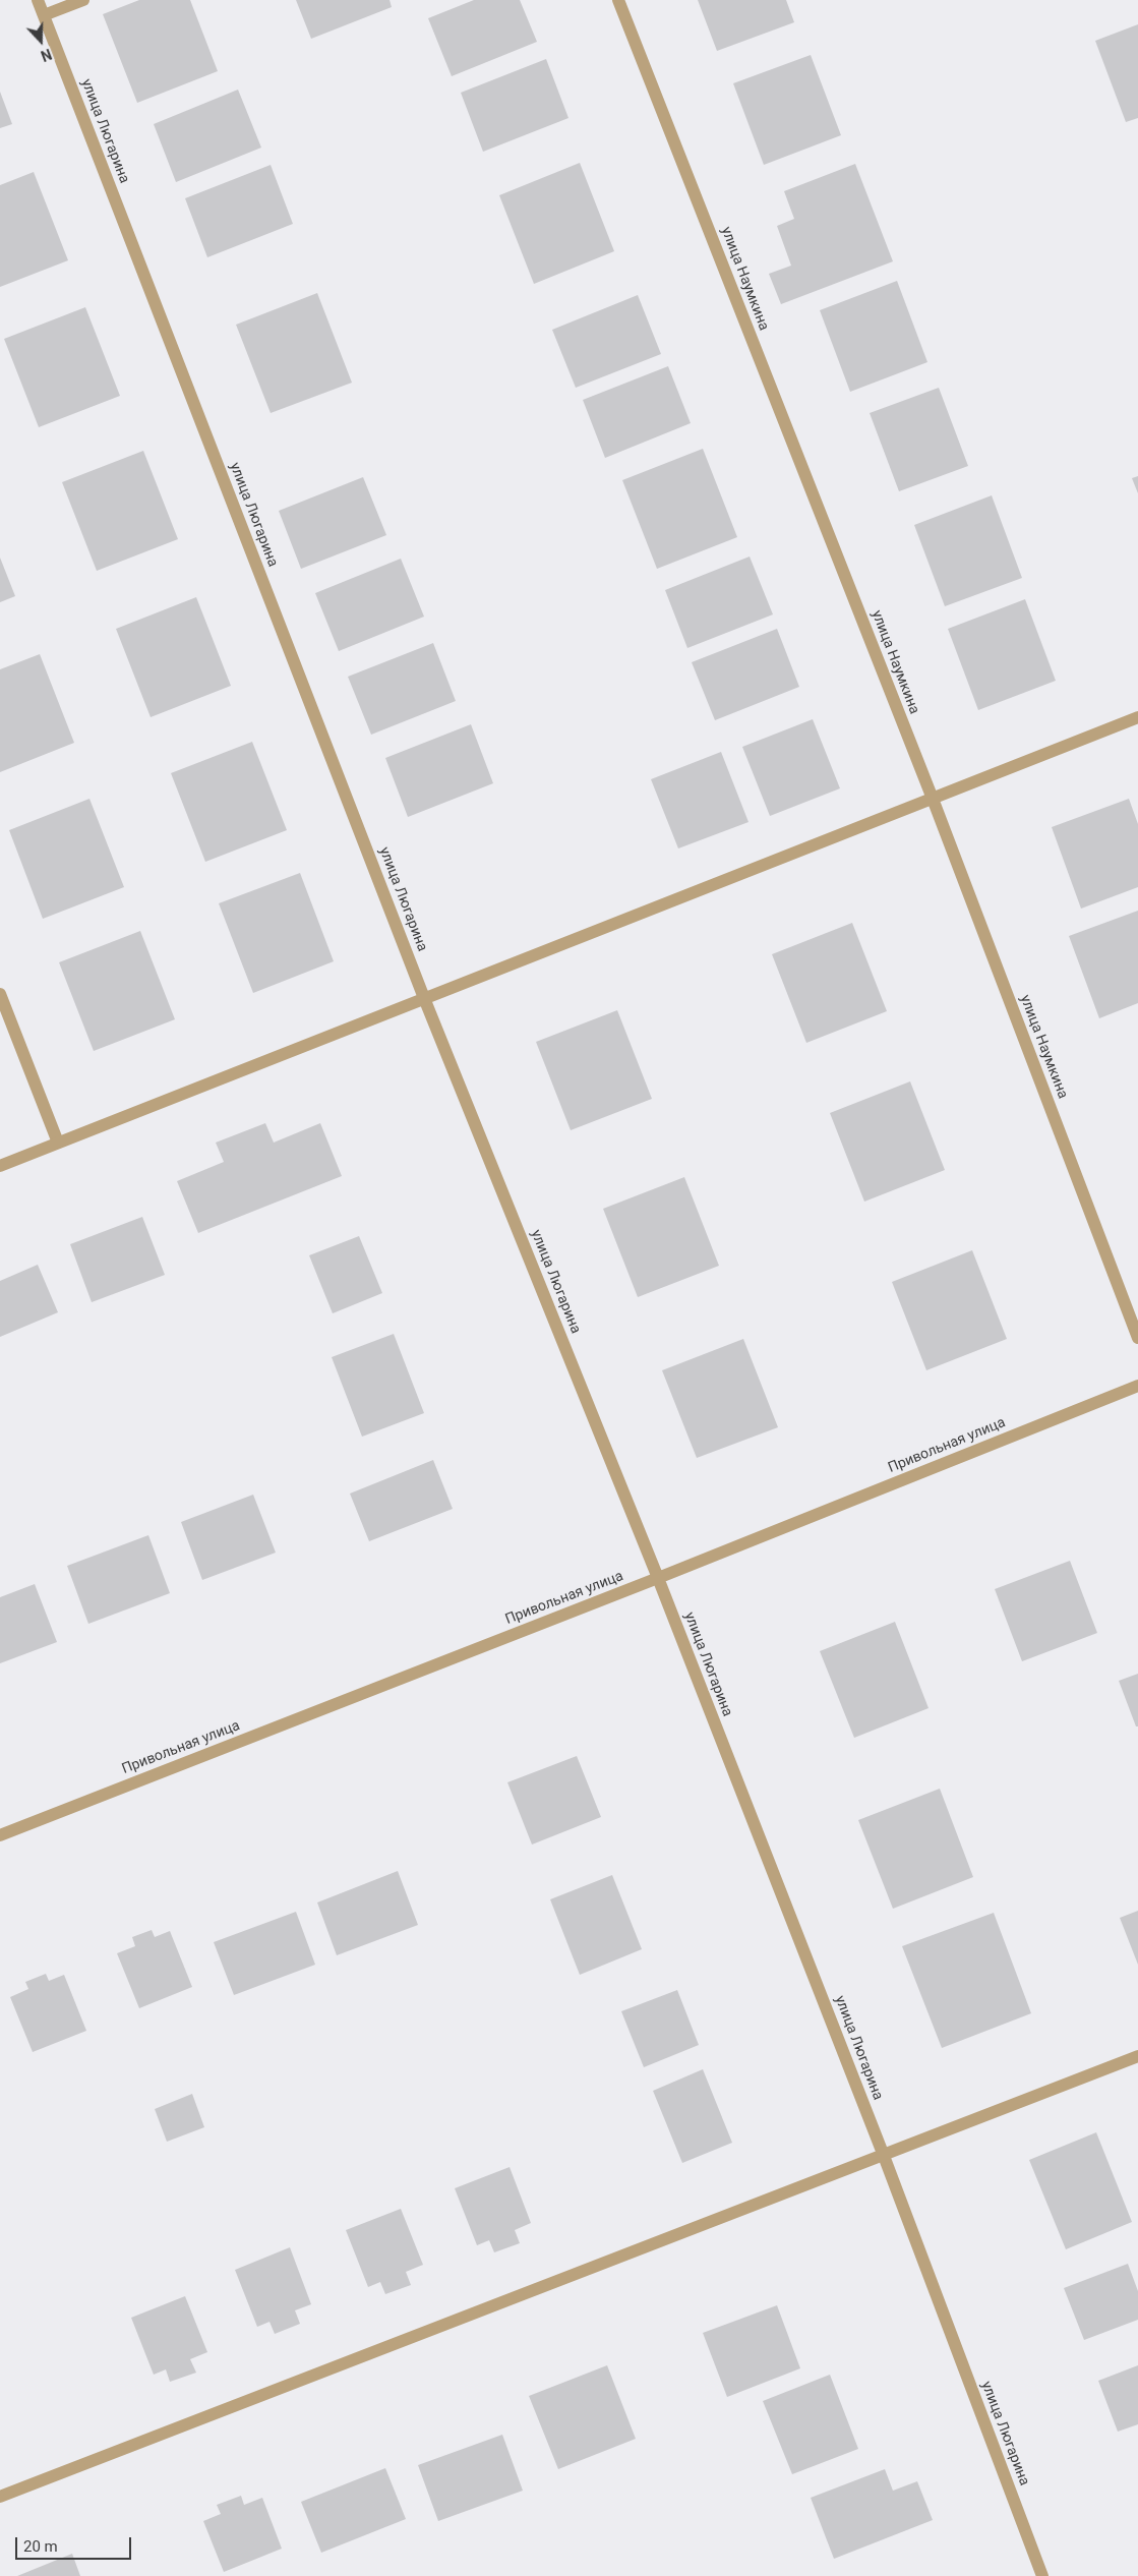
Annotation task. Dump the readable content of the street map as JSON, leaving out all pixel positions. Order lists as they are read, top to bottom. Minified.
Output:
{"streets":{"street":["улица Люгарина","улица Наумкина","Привольная улица"]},"crossings":[["улица Люгарина","Привольная улица"]],"scale_bar":"20 m","north":"bottom"}
